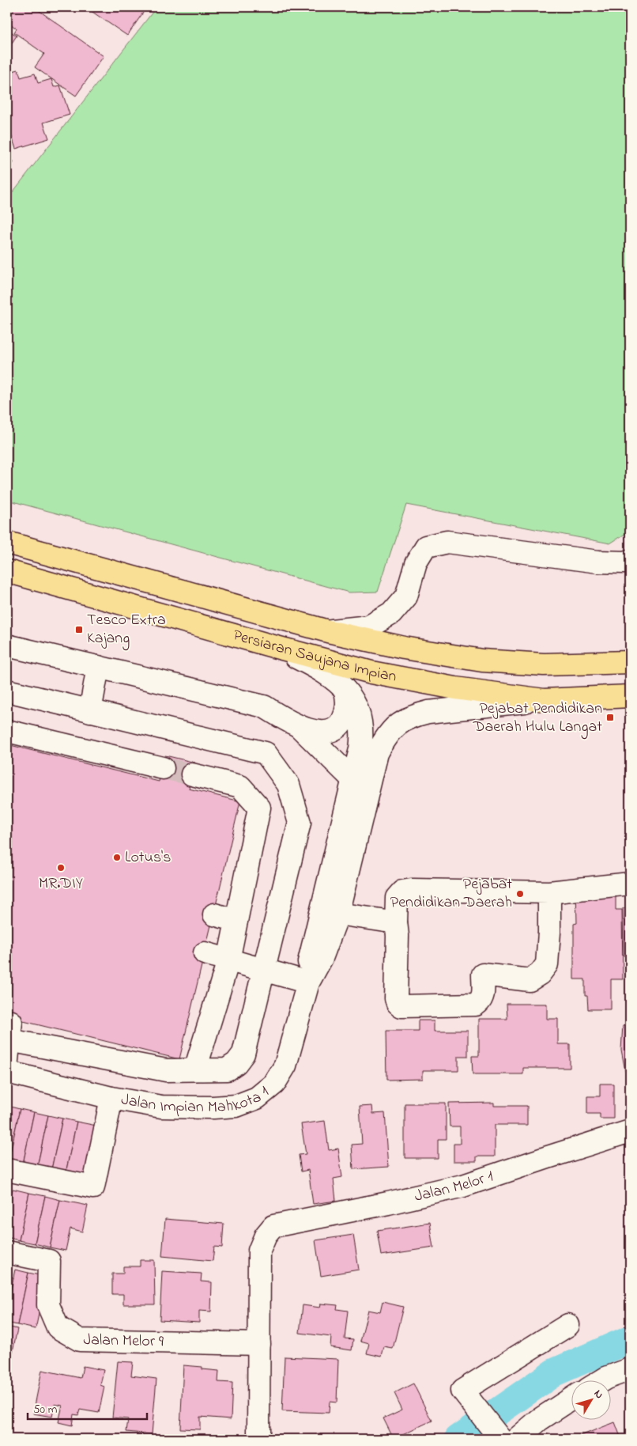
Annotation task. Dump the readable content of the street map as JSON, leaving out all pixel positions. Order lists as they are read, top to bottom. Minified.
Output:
{"streets":{"highway":["Persiaran Saujana Impian"],"street":["Jalan Impian Mahkota 1","Jalan Melor 1","Jalan Melor 9"]},"crossings":[["Jalan Melor 1","Jalan Melor 9"]],"places":{"transit":["Tesco Extra Kajang","Pejabat Pendidikan Daerah Hulu Langat"],"other":["Lotus's","MR.DIY","Pejabat Pendidikan Daerah"]},"scale_bar":"50 m","north":"top right"}
